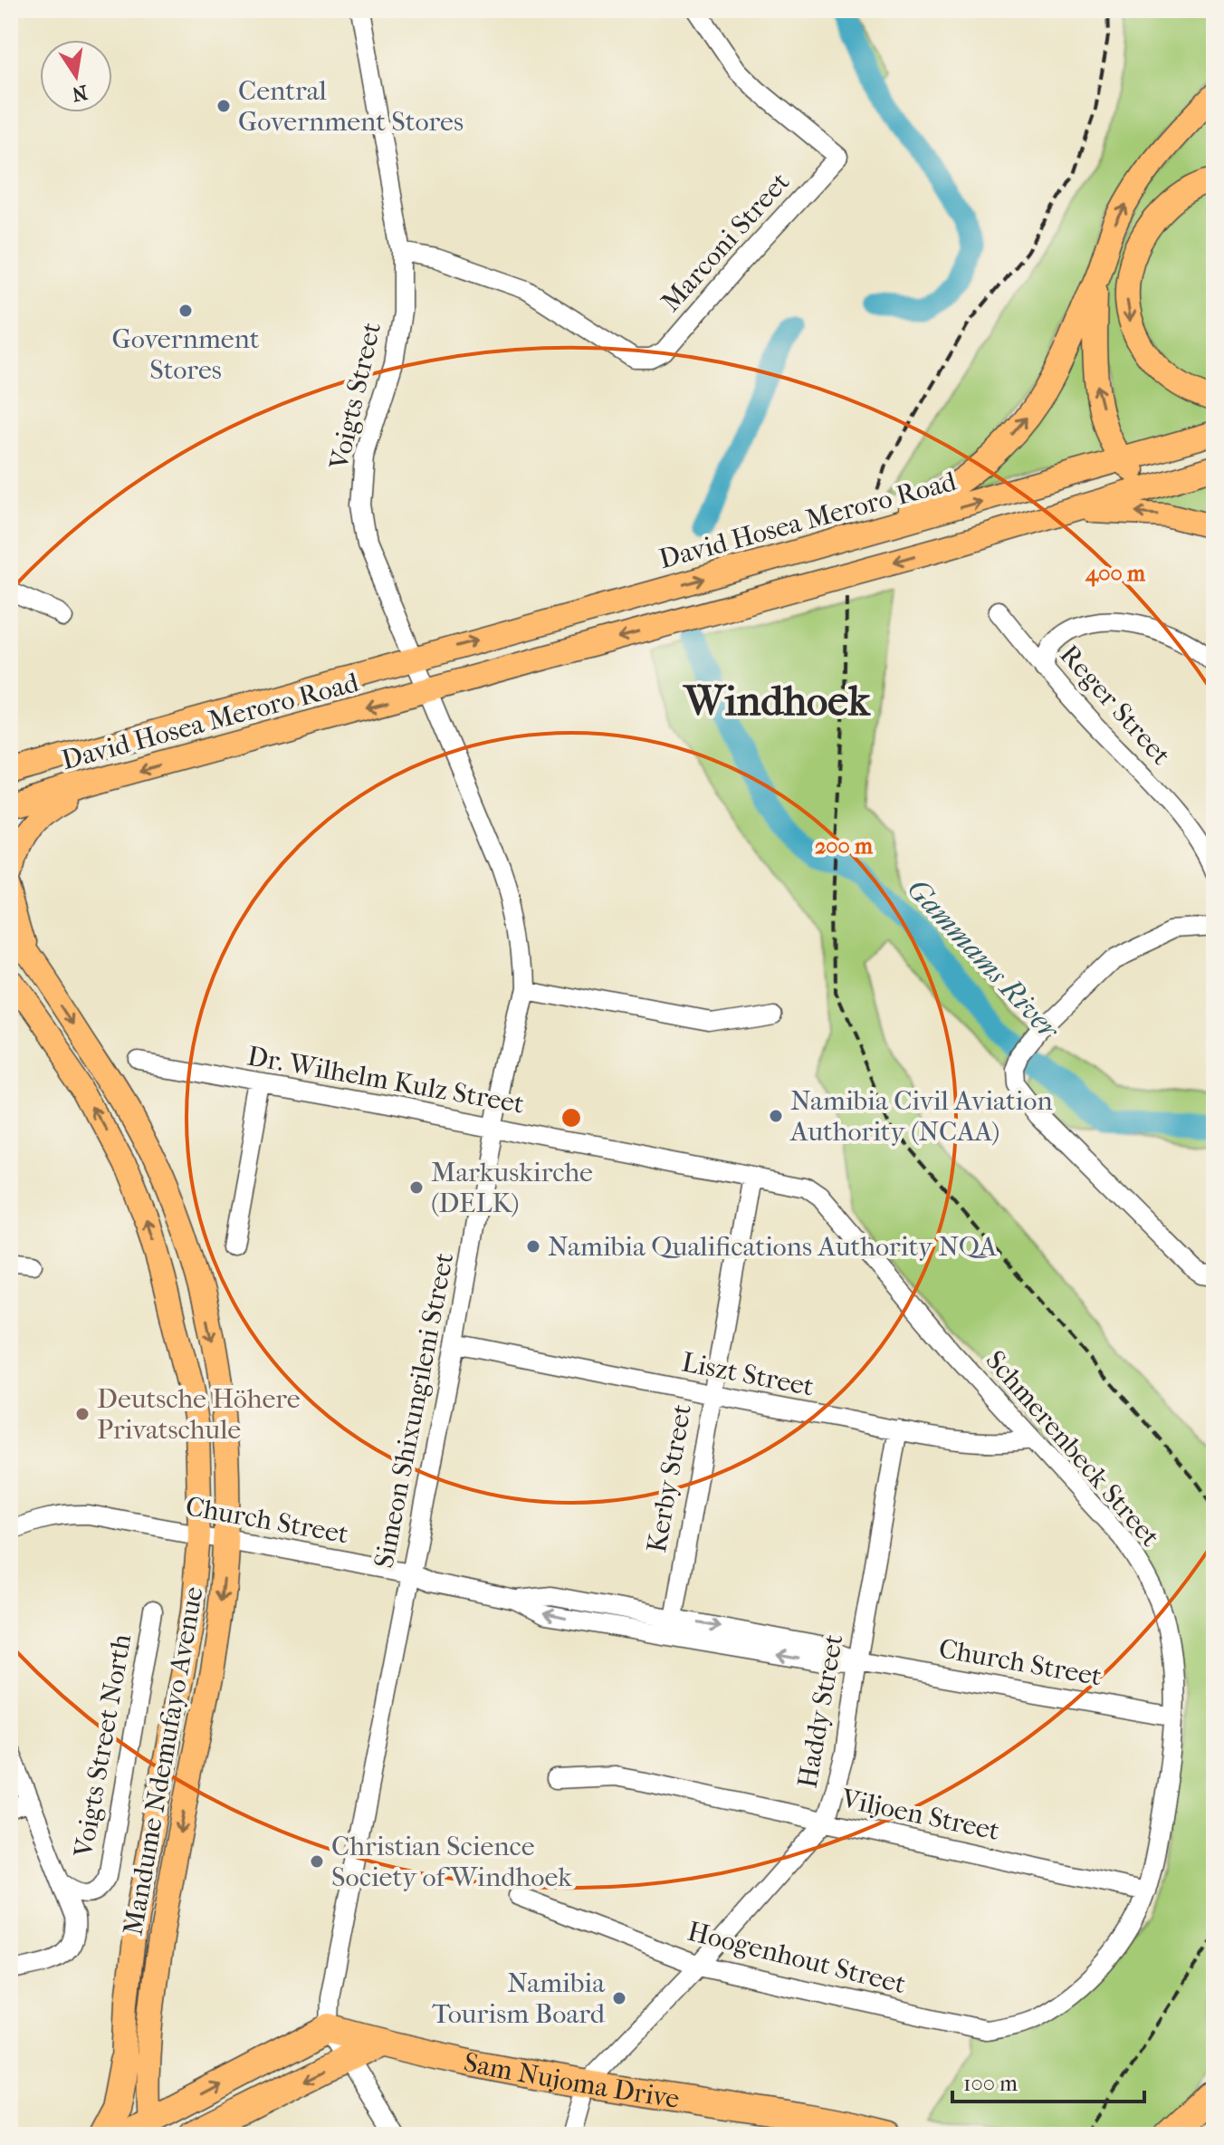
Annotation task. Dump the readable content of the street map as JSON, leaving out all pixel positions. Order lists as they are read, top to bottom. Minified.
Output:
{"streets":{"highway":["Sam Nujoma Drive"],"main road":["David Hosea Meroro Road","Mandume Ndemufayo Avenue"],"street":["Marconi Street","Voigts Street","Reger Street","Dr. Wilhelm Kulz Street","Liszt Street","Simeon Shixungileni Street","Schmerenbeck Street","Kerby Street","Church Street","Haddy Street","Voigts Street North","Viljoen Street","Hoogenhout Street"]},"crossings":[["Marconi Street","Voigts Street"],["Voigts Street","David Hosea Meroro Road"],["David Hosea Meroro Road","Simeon Shixungileni Street"],["Dr. Wilhelm Kulz Street","Simeon Shixungileni Street"],["Dr. Wilhelm Kulz Street","Schmerenbeck Street"],["Dr. Wilhelm Kulz Street","Kerby Street"],["Liszt Street","Simeon Shixungileni Street"],["Liszt Street","Schmerenbeck Street"],["Liszt Street","Kerby Street"],["Liszt Street","Haddy Street"],["Simeon Shixungileni Street","Church Street"],["Simeon Shixungileni Street","Sam Nujoma Drive"],["Schmerenbeck Street","Kerby Street"],["Schmerenbeck Street","Church Street"],["Schmerenbeck Street","Viljoen Street"],["Schmerenbeck Street","Hoogenhout Street"],["Kerby Street","Church Street"],["Church Street","Haddy Street"],["Church Street","Mandume Ndemufayo Avenue"],["Haddy Street","Viljoen Street"],["Haddy Street","Hoogenhout Street"],["Haddy Street","Sam Nujoma Drive"]],"districts":["Windhoek"],"water":["Gammams River"],"places":["Central Government Stores","Government Stores","Namibia Civil Aviation Authority (NCAA)","Markuskirche (DELK)","Namibia Qualifications Authority NQA","Deutsche Höhere Privatschule","Christian Science Society of Windhoek","Namibia Tourism Board"],"scale_bar":"100 m","north":"bottom","rings":["400 m","200 m"]}
